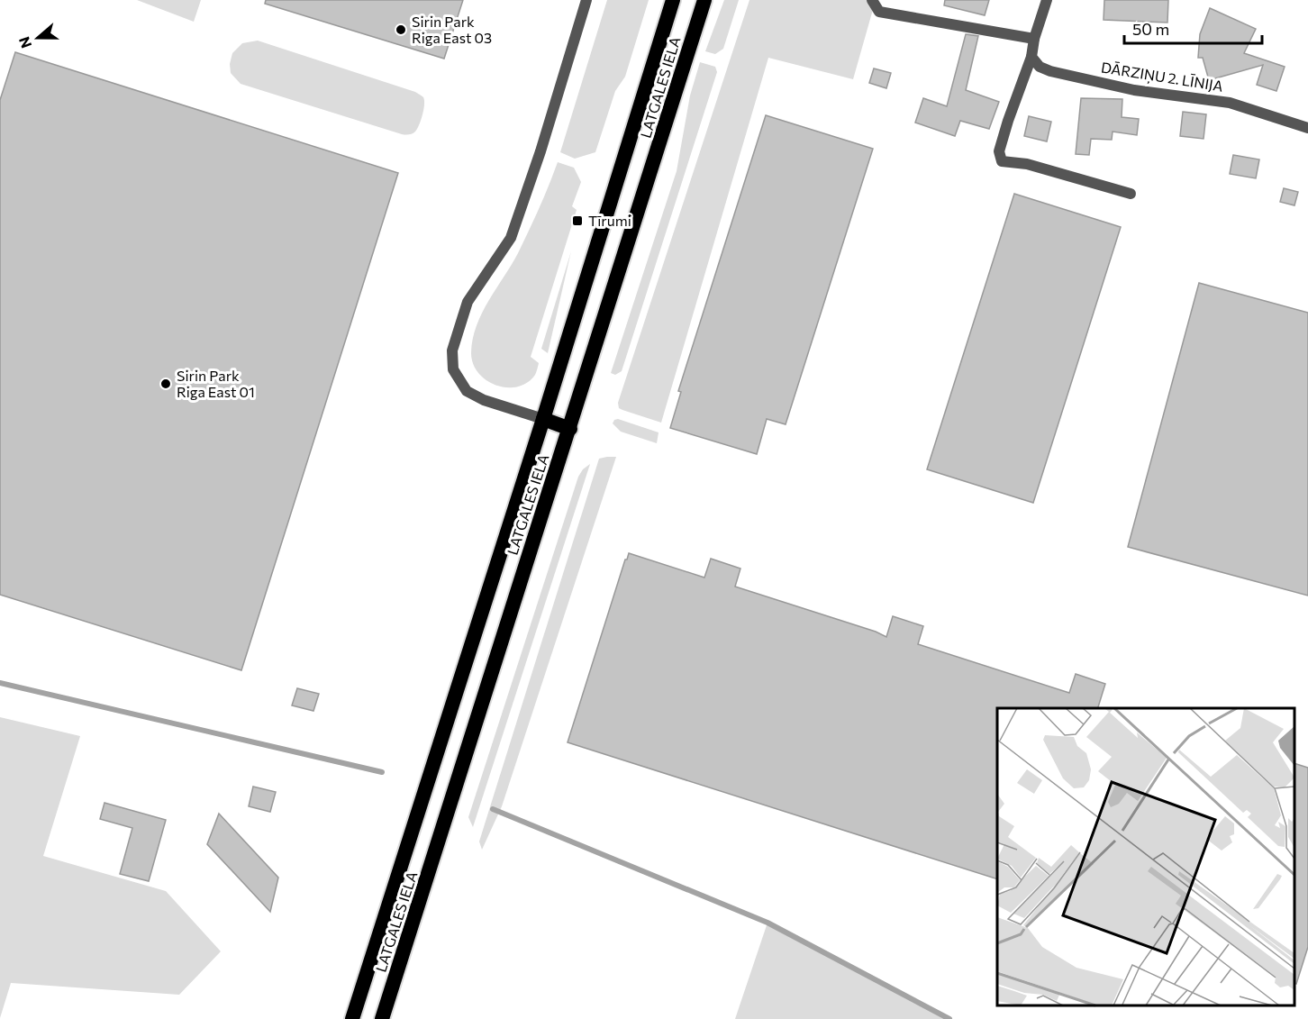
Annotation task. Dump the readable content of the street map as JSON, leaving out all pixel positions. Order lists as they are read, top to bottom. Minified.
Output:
{"streets":{"highway":["LATGALES IELA"],"street":["DĀRZIŅU 2. LĪNIJA"]},"places":{"other":["Sirin Park Riga East 03","Sirin Park Riga East 01"],"transit":["Tīrumi"]},"scale_bar":"50 m","north":"left"}
